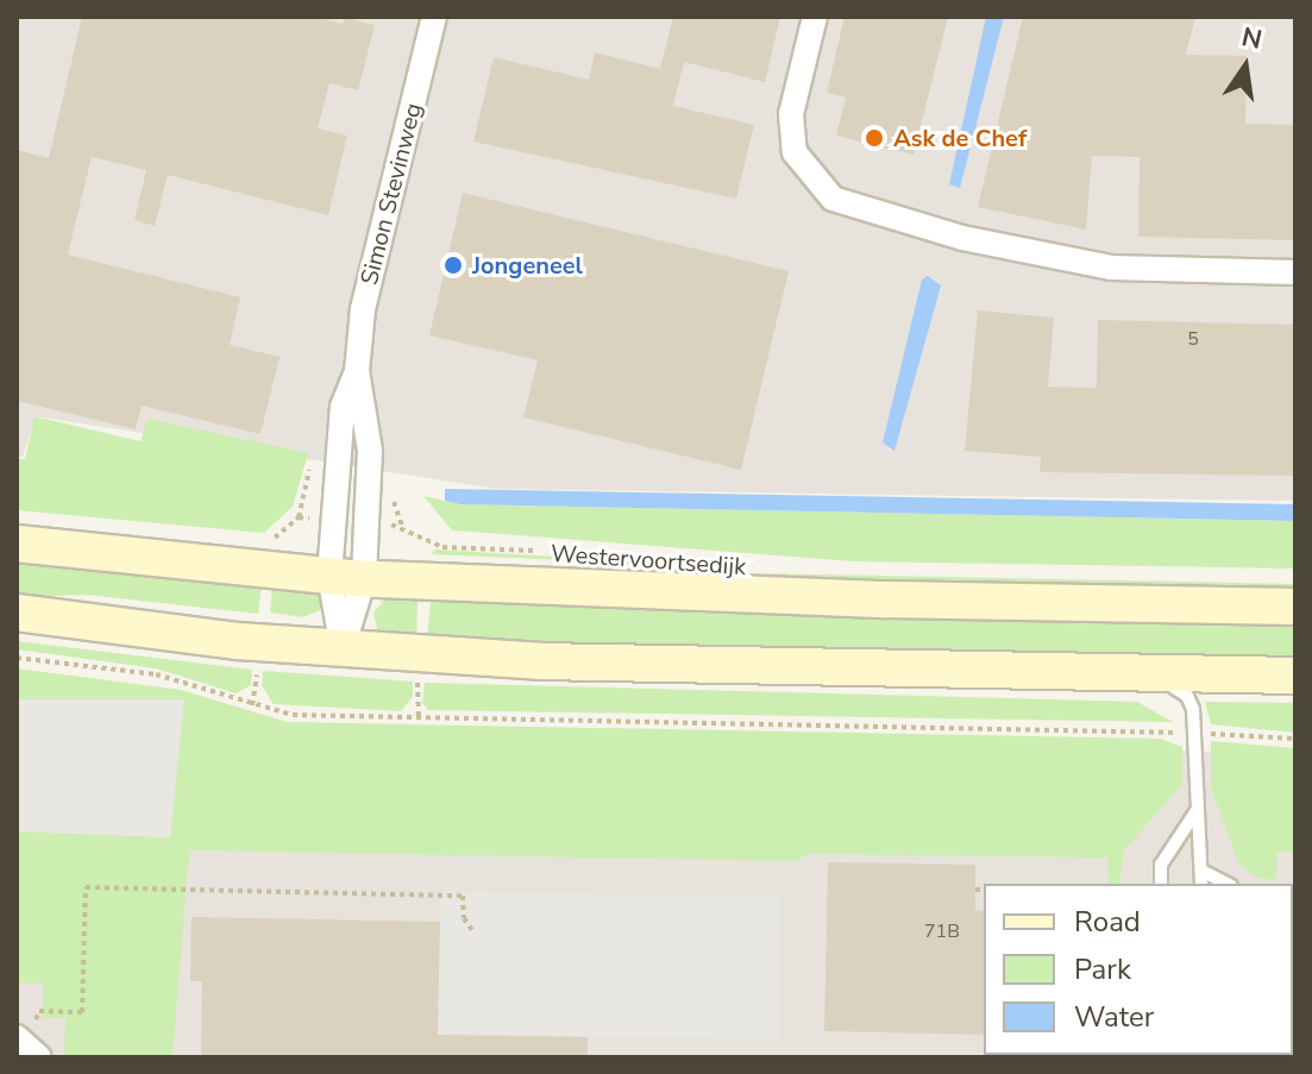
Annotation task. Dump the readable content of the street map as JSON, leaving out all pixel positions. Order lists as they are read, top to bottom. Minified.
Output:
{"streets":{"main road":["Westervoortsedijk"],"street":["Simon Stevinweg"]},"crossings":[["Simon Stevinweg","Westervoortsedijk"]],"places":["Ask de Chef","Jongeneel"],"house_numbers":["5","71B"],"legend":["Road","Park","Water"],"north":"top"}
